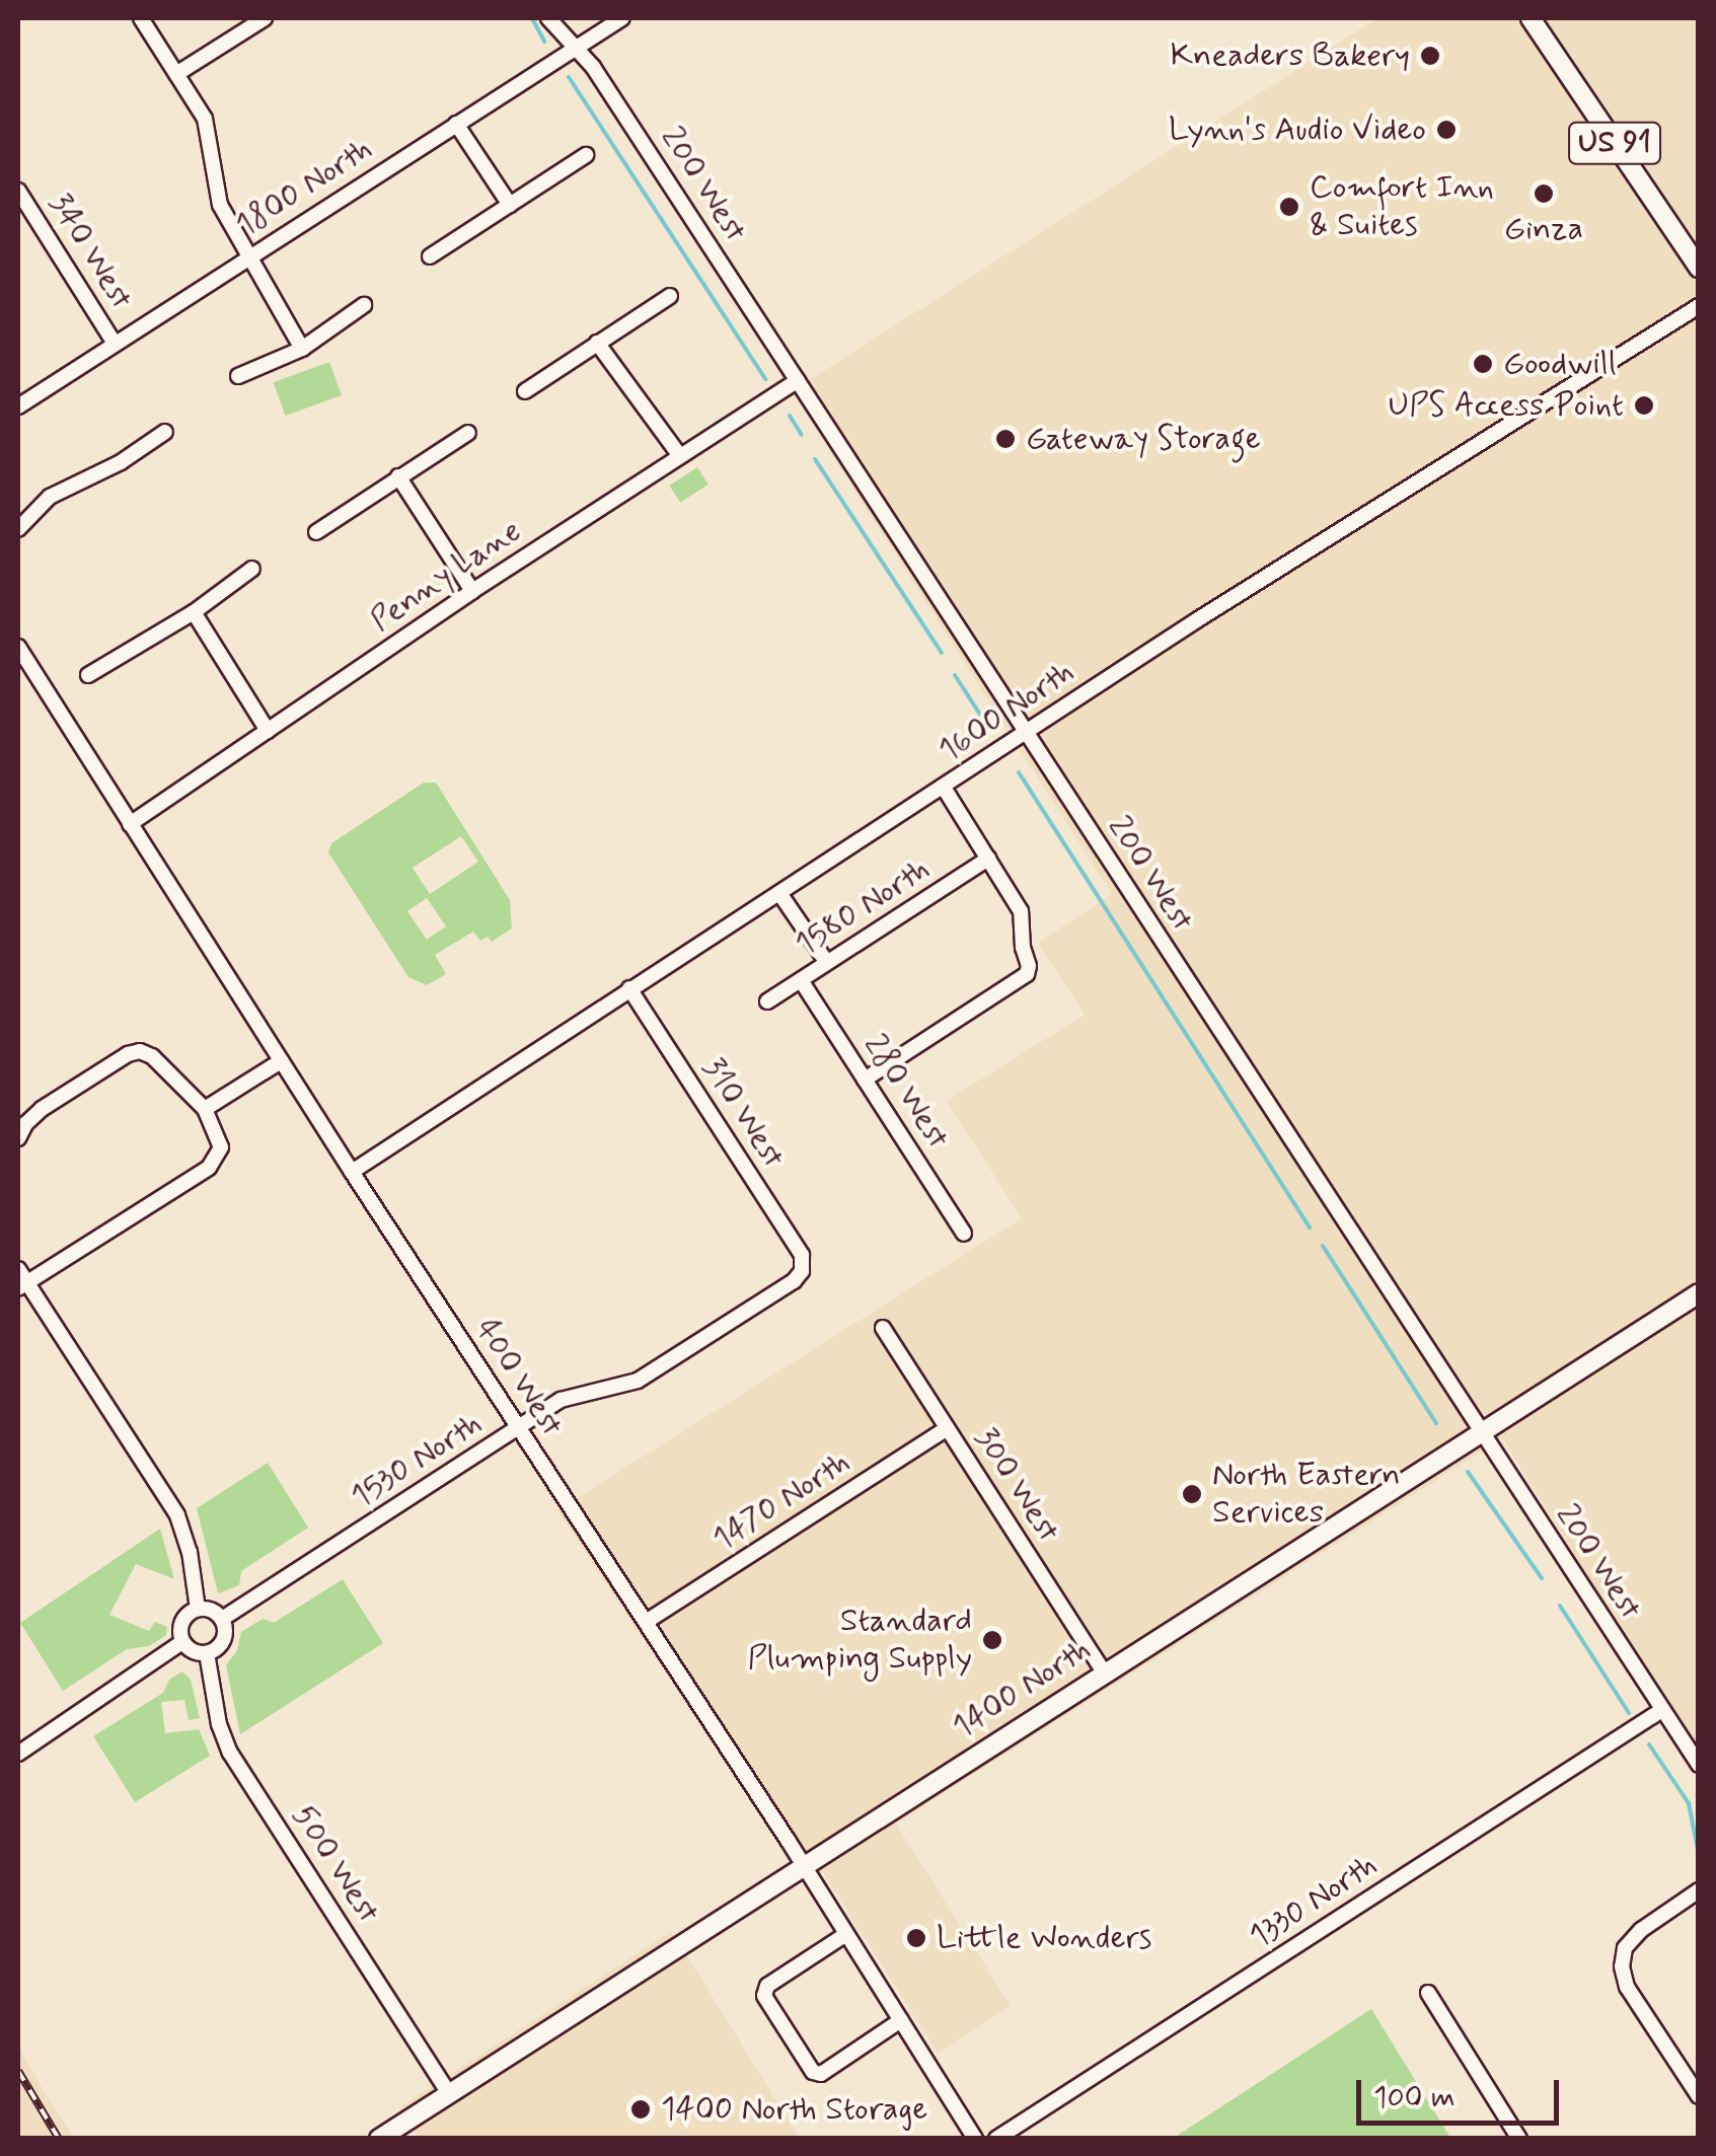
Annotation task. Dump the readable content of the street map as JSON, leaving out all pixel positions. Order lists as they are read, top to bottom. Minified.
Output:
{"streets":{"main road":["US 91","1400 North"],"street":["200 West","1800 North","340 West","Penny Lane","1600 North","1580 North","280 West","310 West","400 West","1530 North","300 West","1470 North","500 West","1330 North"]},"crossings":[["200 West","1800 North"],["200 West","Penny Lane"],["200 West","1600 North"],["200 West","1400 North"],["200 West","1330 North"],["1800 North","340 West"],["Penny Lane","400 West"],["1600 North","310 West"],["1600 North","400 West"],["1580 North","280 West"],["310 West","1530 North"],["400 West","1530 North"],["400 West","1470 North"],["400 West","1400 North"],["1530 North","500 West"],["300 West","1470 North"],["300 West","1400 North"],["1400 North","500 West"]],"places":["Kneaders Bakery","Lynn's Audio Video","Ginza","Comfort Inn & Suites","Goodwill","UPS Access Point","Gateway Storage","North Eastern Services","Standard Plumping Supply","Little Wonders","1400 North Storage"],"scale_bar":"100 m"}
